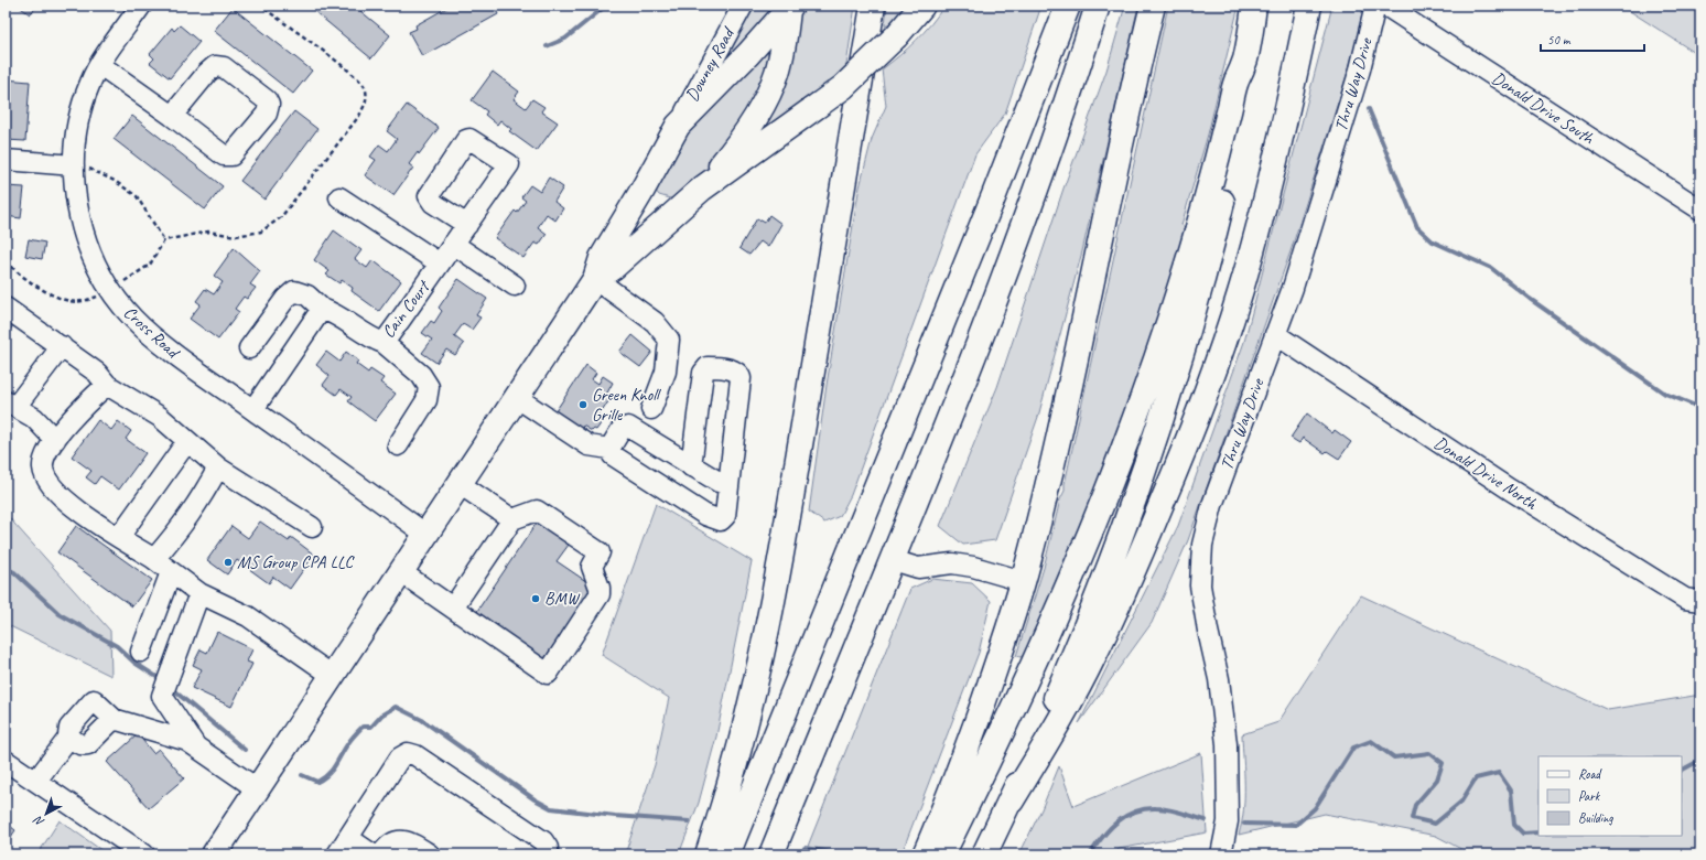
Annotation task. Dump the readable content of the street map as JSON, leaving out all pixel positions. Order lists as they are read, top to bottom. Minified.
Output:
{"streets":{"street":["Downey Road","Thru Way Drive","Donald Drive South","Cain Court","Cross Road","Donald Drive North"]},"crossings":[["Thru Way Drive","Donald Drive North"]],"places":["Green Knoll Grille","MS Group CPA LLC","BMW"],"legend":["Road","Park","Building"],"scale_bar":"50 m","north":"bottom left"}
